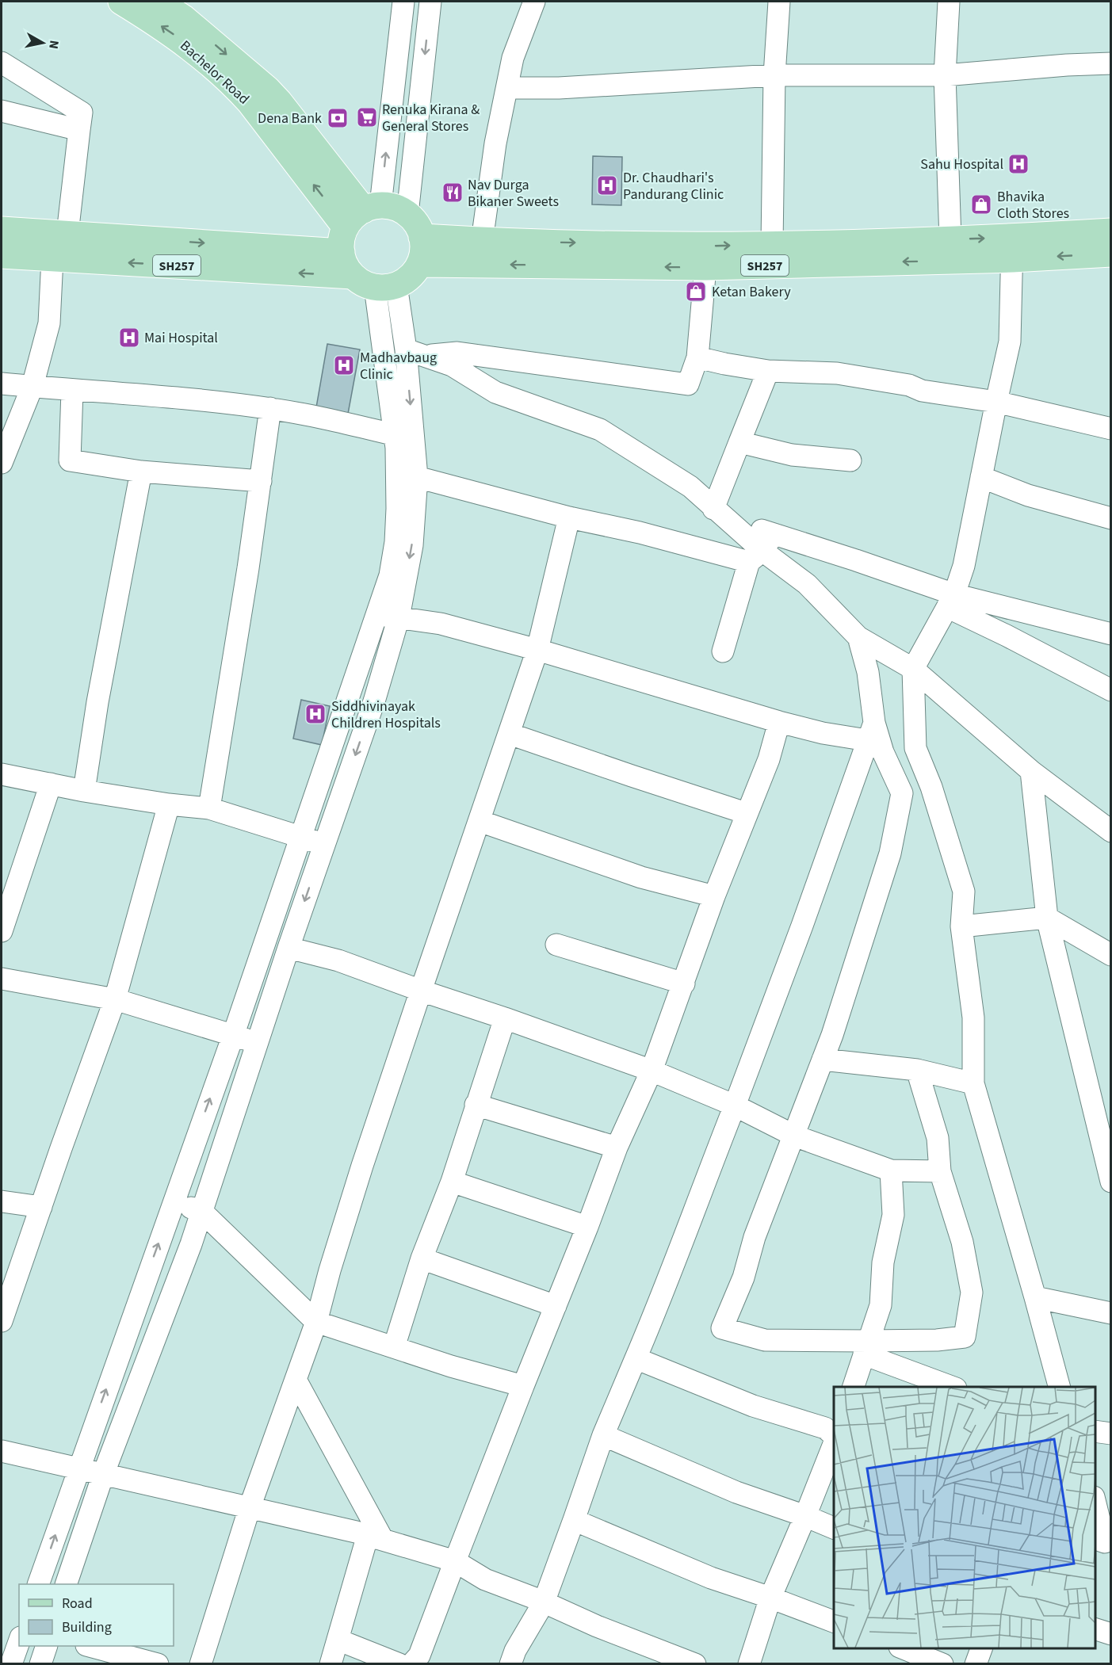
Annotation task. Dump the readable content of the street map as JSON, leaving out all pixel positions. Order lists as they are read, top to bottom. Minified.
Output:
{"streets":{"main road":["Bachelor Road","SH257"]},"crossings":[["Bachelor Road","SH257"]],"places":{"supermarket":["Renuka Kirana & General Stores"],"bank":["Dena Bank"],"hospital":["Sahu Hospital","Dr. Chaudhari's Pandurang Clinic","Mai Hospital","Madhavbaug Clinic","Siddhivinayak Children Hospitals"],"restaurant":["Nav Durga Bikaner Sweets"],"shop":["Bhavika Cloth Stores","Ketan Bakery"]},"legend":["Road","Building"],"north":"right"}
